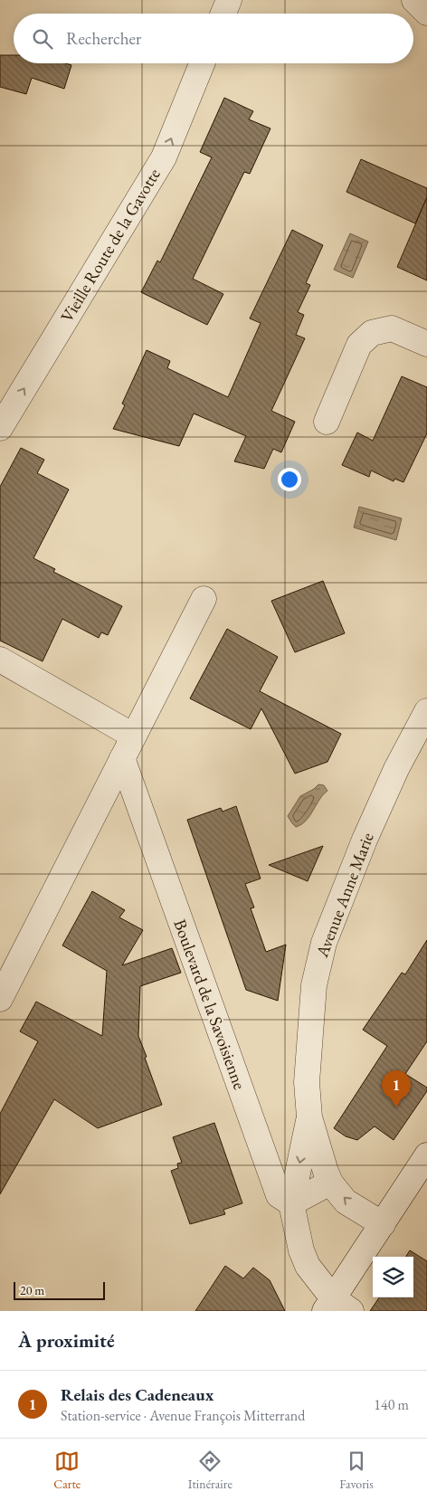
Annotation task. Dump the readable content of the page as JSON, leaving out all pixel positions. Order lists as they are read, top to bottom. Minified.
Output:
{"streets":{"street":["Vieille Route de la Gavotte","Avenue Anne Marie","Boulevard de la Savoisienne"]},"crossings":[["Avenue Anne Marie","Boulevard de la Savoisienne"]],"one_way":["Vieille Route de la Gavotte"],"scale_bar":"20 m","page":{"search":"Rechercher","pins":"1","scale":"20 m","heading":"À proximité","list":[{"mark":"1","name":"Relais des Cadeneaux","note":"Station-service · Avenue François Mitterrand","value":"140 m"}],"nav":["Carte","Itinéraire","Favoris"]}}
